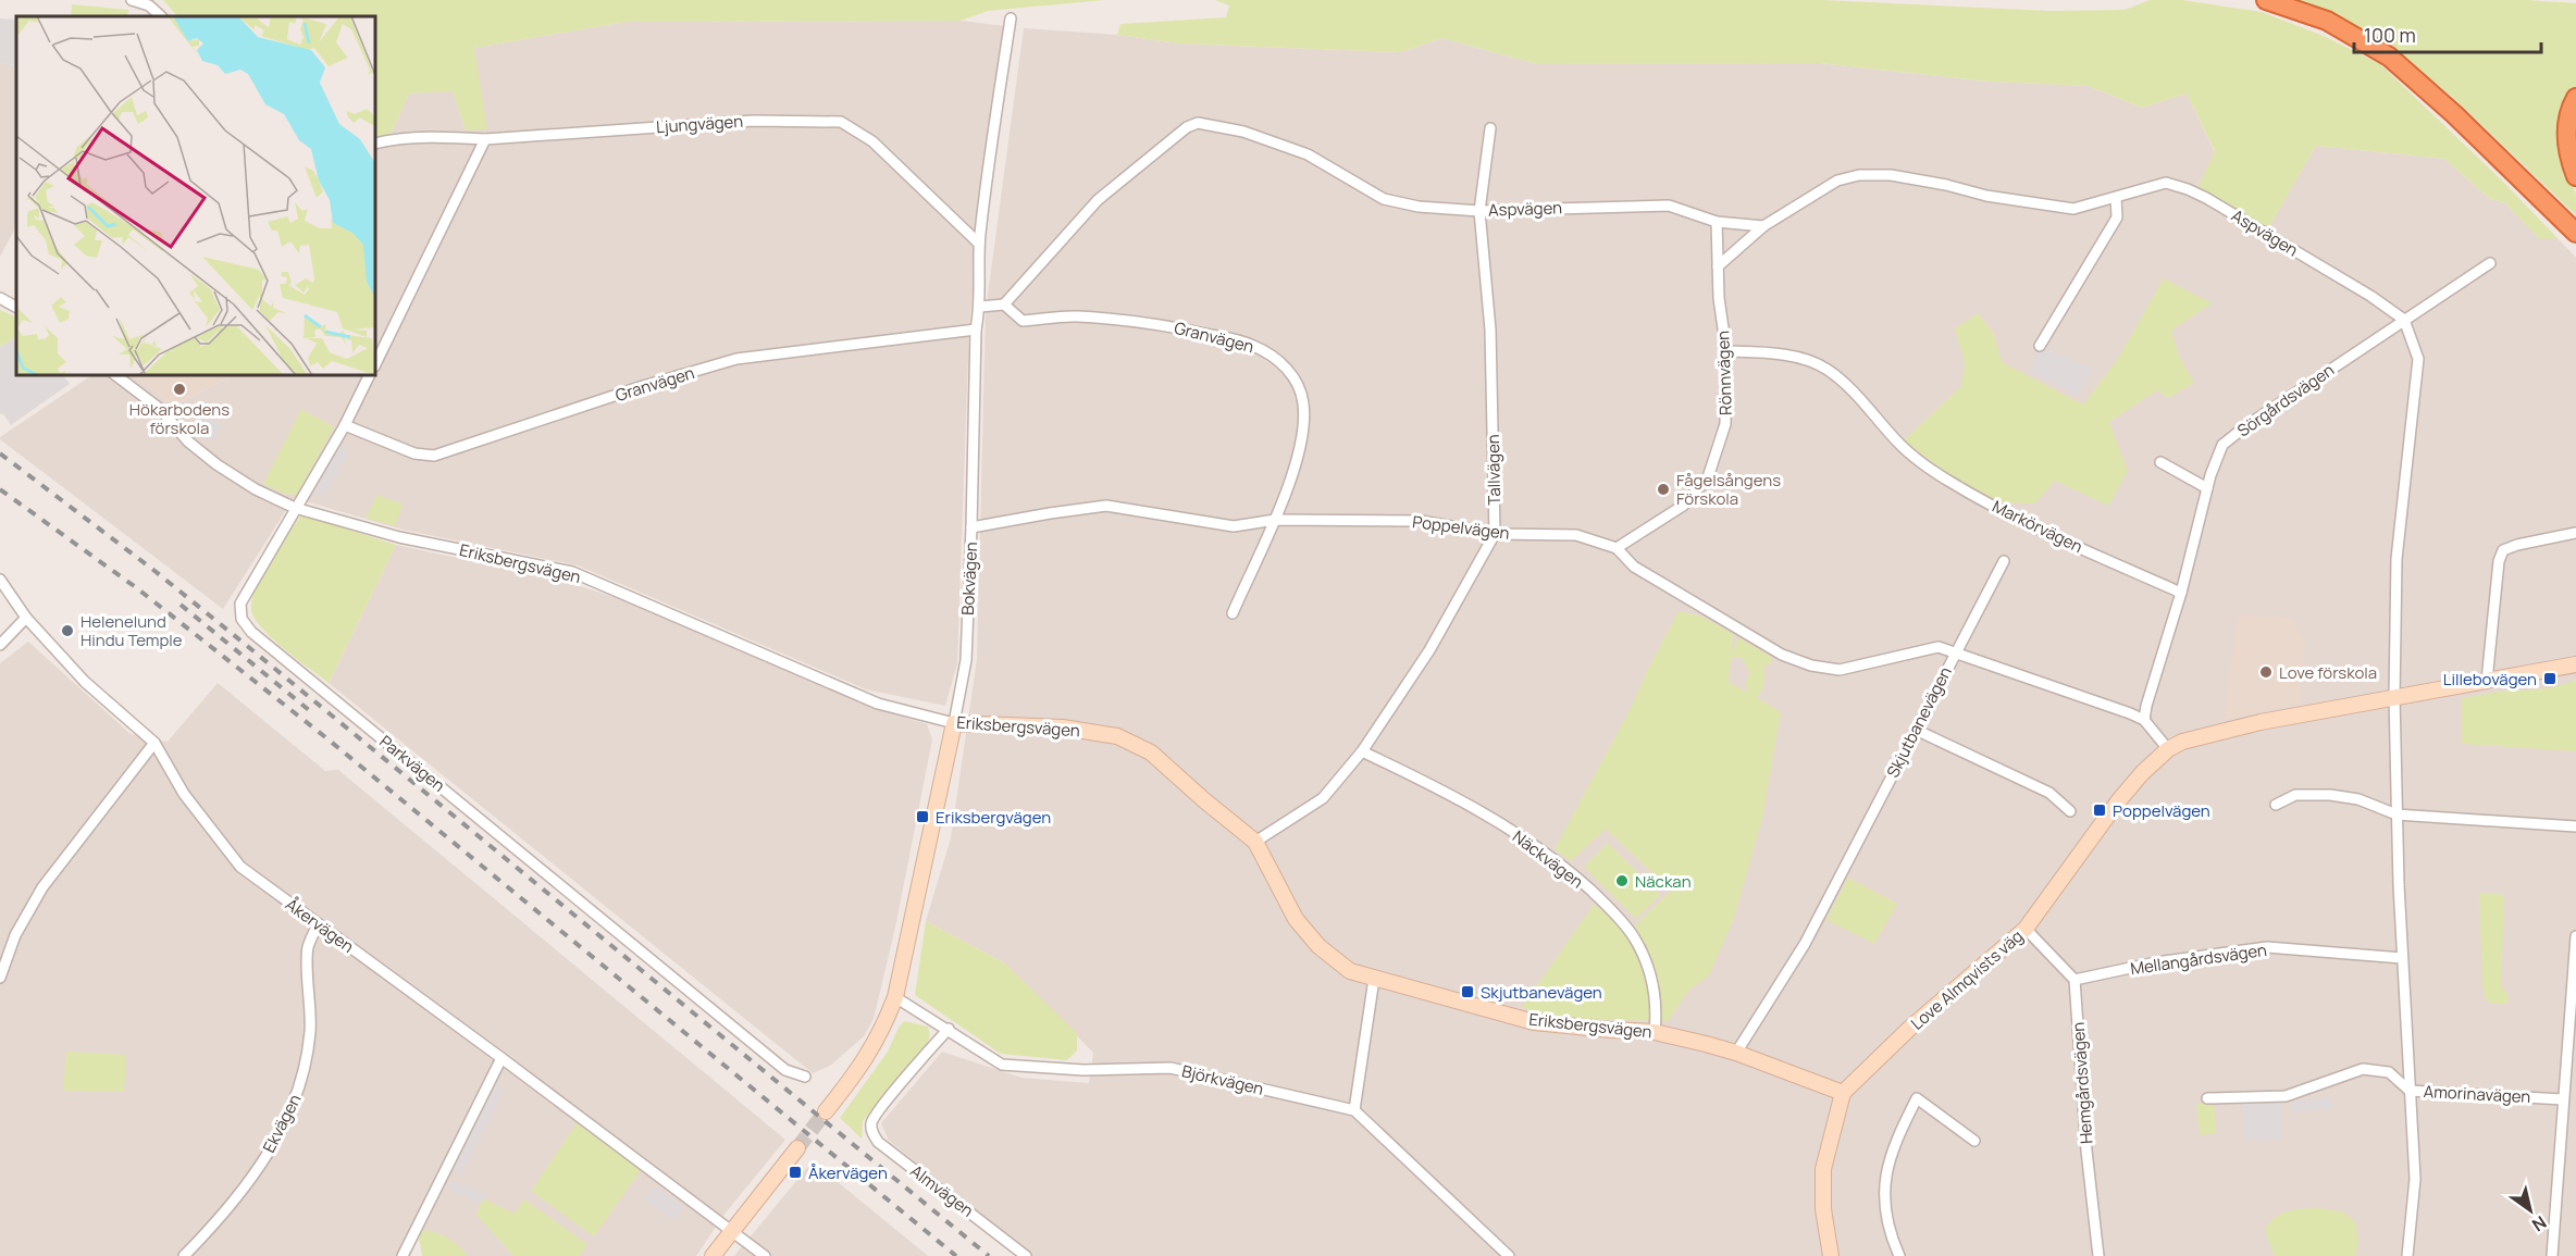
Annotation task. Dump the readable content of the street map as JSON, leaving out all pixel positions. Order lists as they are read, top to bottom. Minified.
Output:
{"streets":{"street":["Ljungvägen","Aspvägen","Granvägen","Rönnvägen","Sörgårdsvägen","Tallvägen","Markörvägen","Poppelvägen","Eriksbergsvägen","Bokvägen","Skjutbanevägen","Parkvägen","Näckvägen","Åkervägen","Mellangårdsvägen","Love Almqvists väg","Björkvägen","Hemgårdsvägen","Amorinavägen","Ekvägen","Almvägen"]},"crossings":[["Ljungvägen","Bokvägen"],["Aspvägen","Granvägen"],["Aspvägen","Rönnvägen"],["Aspvägen","Sörgårdsvägen"],["Aspvägen","Tallvägen"],["Granvägen","Poppelvägen"],["Granvägen","Bokvägen"],["Granvägen","Parkvägen"],["Rönnvägen","Markörvägen"],["Rönnvägen","Poppelvägen"],["Sörgårdsvägen","Markörvägen"],["Sörgårdsvägen","Poppelvägen"],["Tallvägen","Poppelvägen"],["Poppelvägen","Bokvägen"],["Poppelvägen","Skjutbanevägen"],["Eriksbergsvägen","Bokvägen"],["Eriksbergsvägen","Skjutbanevägen"],["Eriksbergsvägen","Parkvägen"],["Eriksbergsvägen","Näckvägen"],["Eriksbergsvägen","Love Almqvists väg"],["Bokvägen","Björkvägen"],["Åkervägen","Ekvägen"],["Mellangårdsvägen","Hemgårdsvägen"],["Björkvägen","Almvägen"]],"places":{"other":["Hökarbodens förskola","Fågelsångens Förskola","Helenelund Hindu Temple","Love förskola","Näckan"],"transit":["Lillebovägen","Poppelvägen","Eriksbergvägen","Skjutbanevägen","Åkervägen"]},"scale_bar":"100 m","north":"bottom right"}
